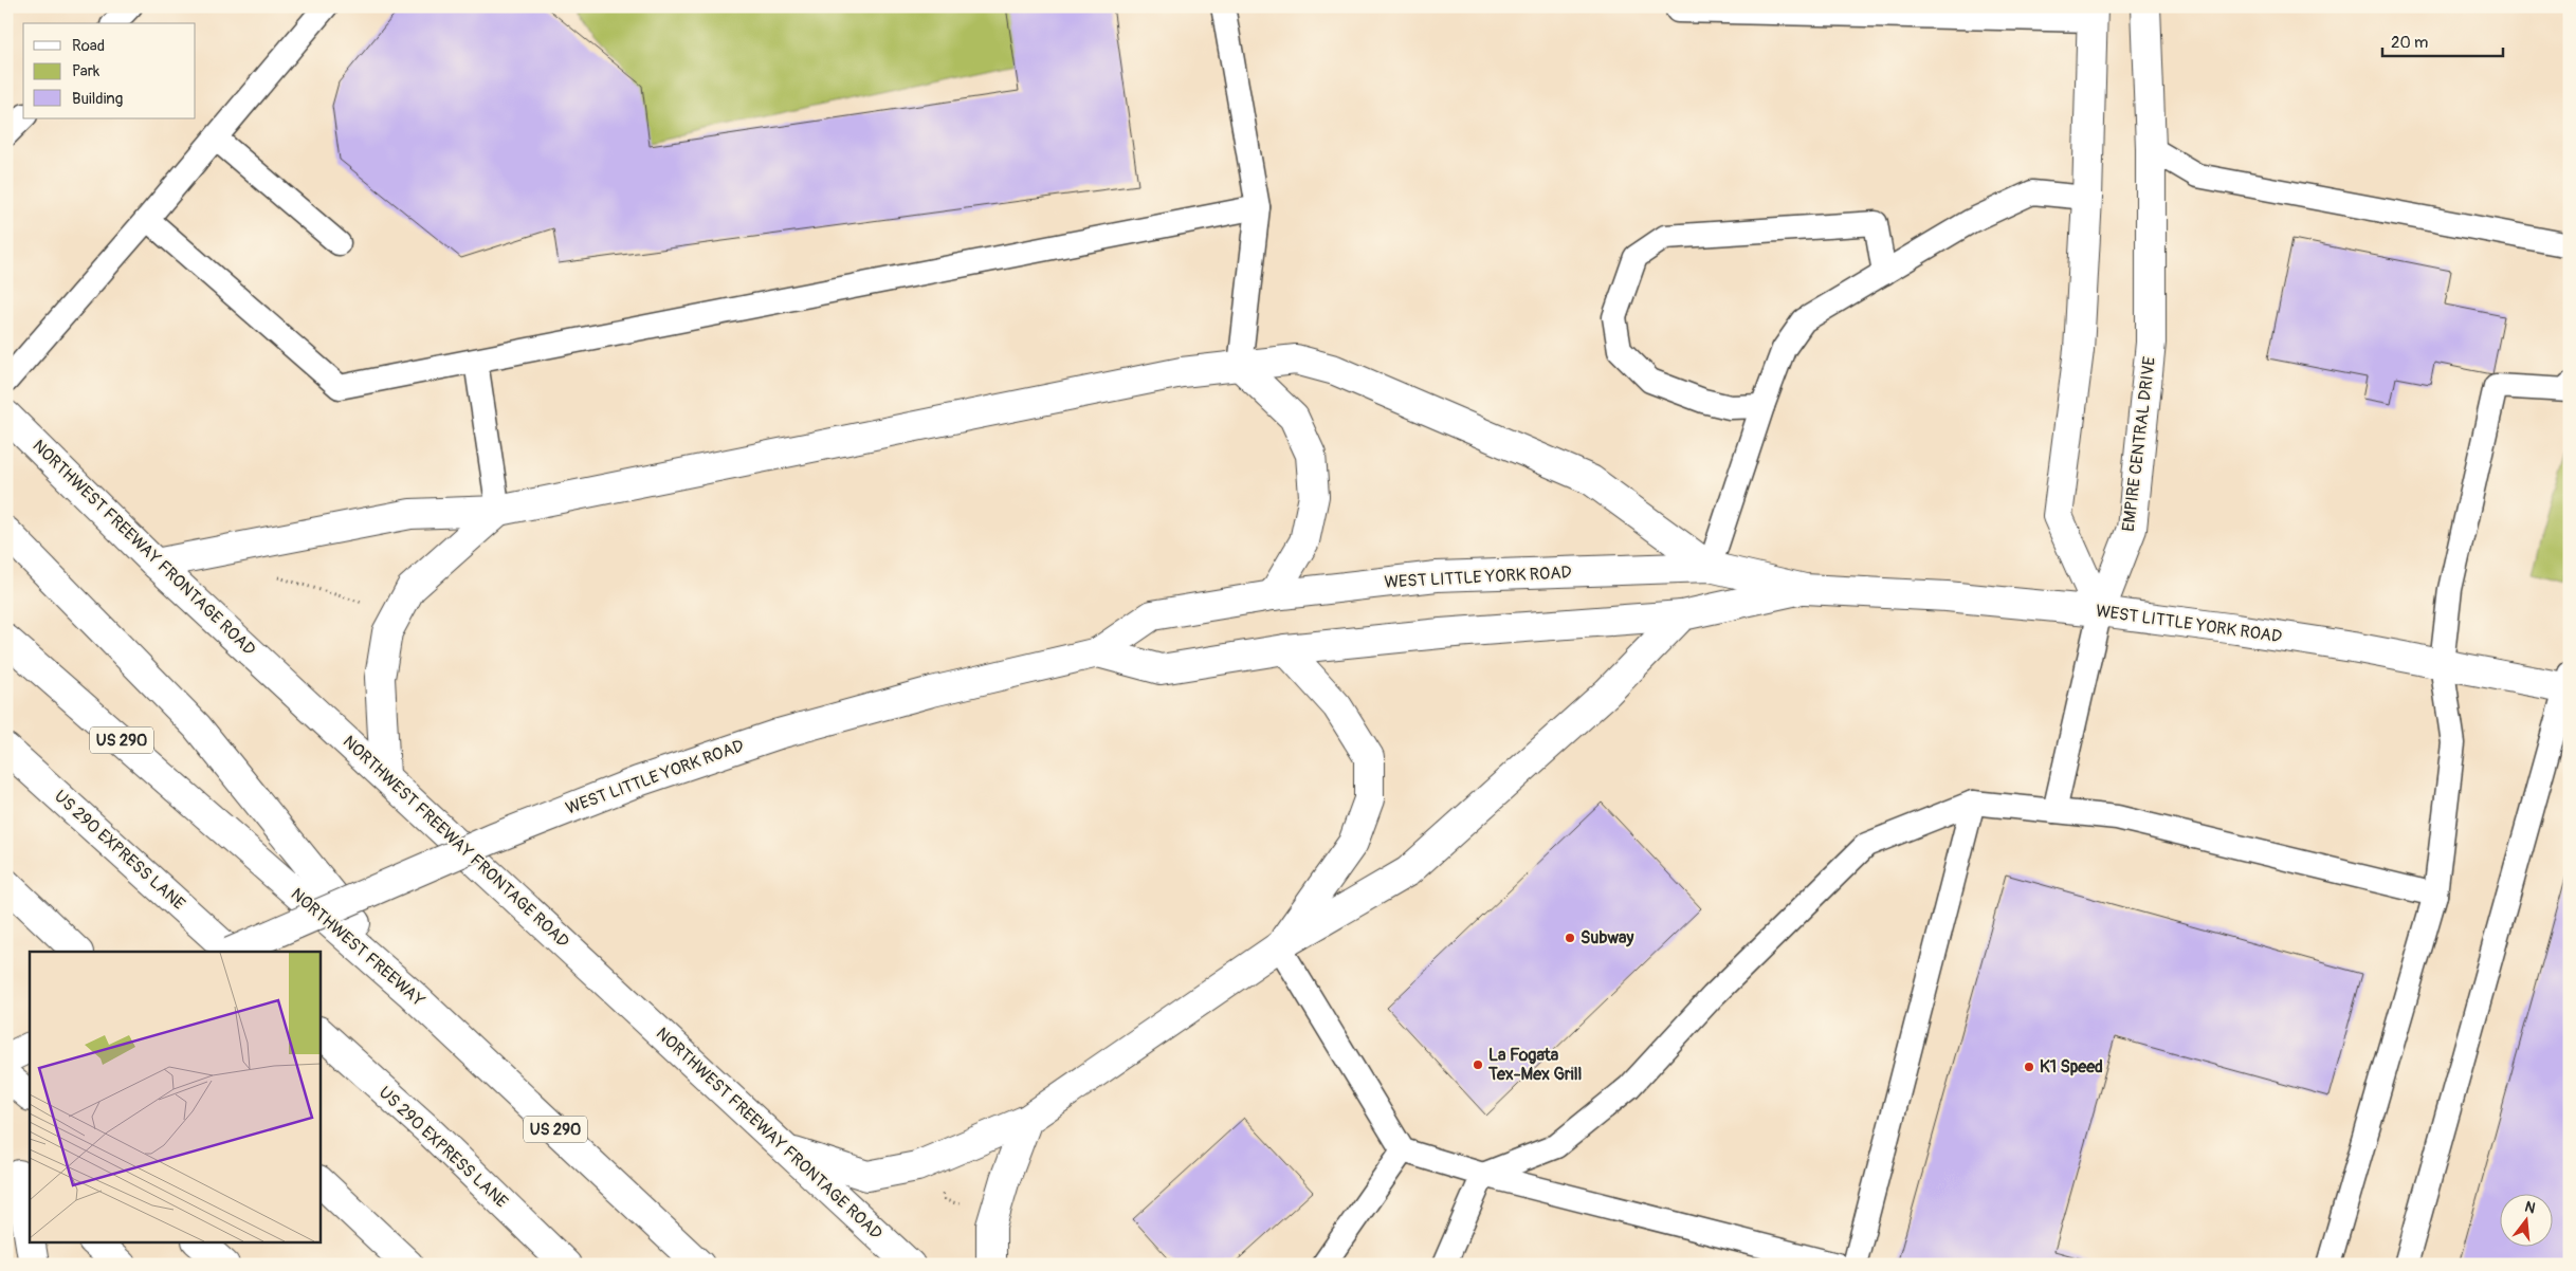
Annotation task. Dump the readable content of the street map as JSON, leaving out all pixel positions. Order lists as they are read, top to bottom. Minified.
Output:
{"streets":{"main road":["EMPIRE CENTRAL DRIVE","NORTHWEST FREEWAY FRONTAGE ROAD","WEST LITTLE YORK ROAD","US 290","US 290 EXPRESS LANE","NORTHWEST FREEWAY"]},"crossings":[["EMPIRE CENTRAL DRIVE","WEST LITTLE YORK ROAD"]],"places":["Subway","La Fogata Tex-Mex Grill","K1 Speed"],"legend":["Road","Park","Building"],"scale_bar":"20 m","north":"top"}
